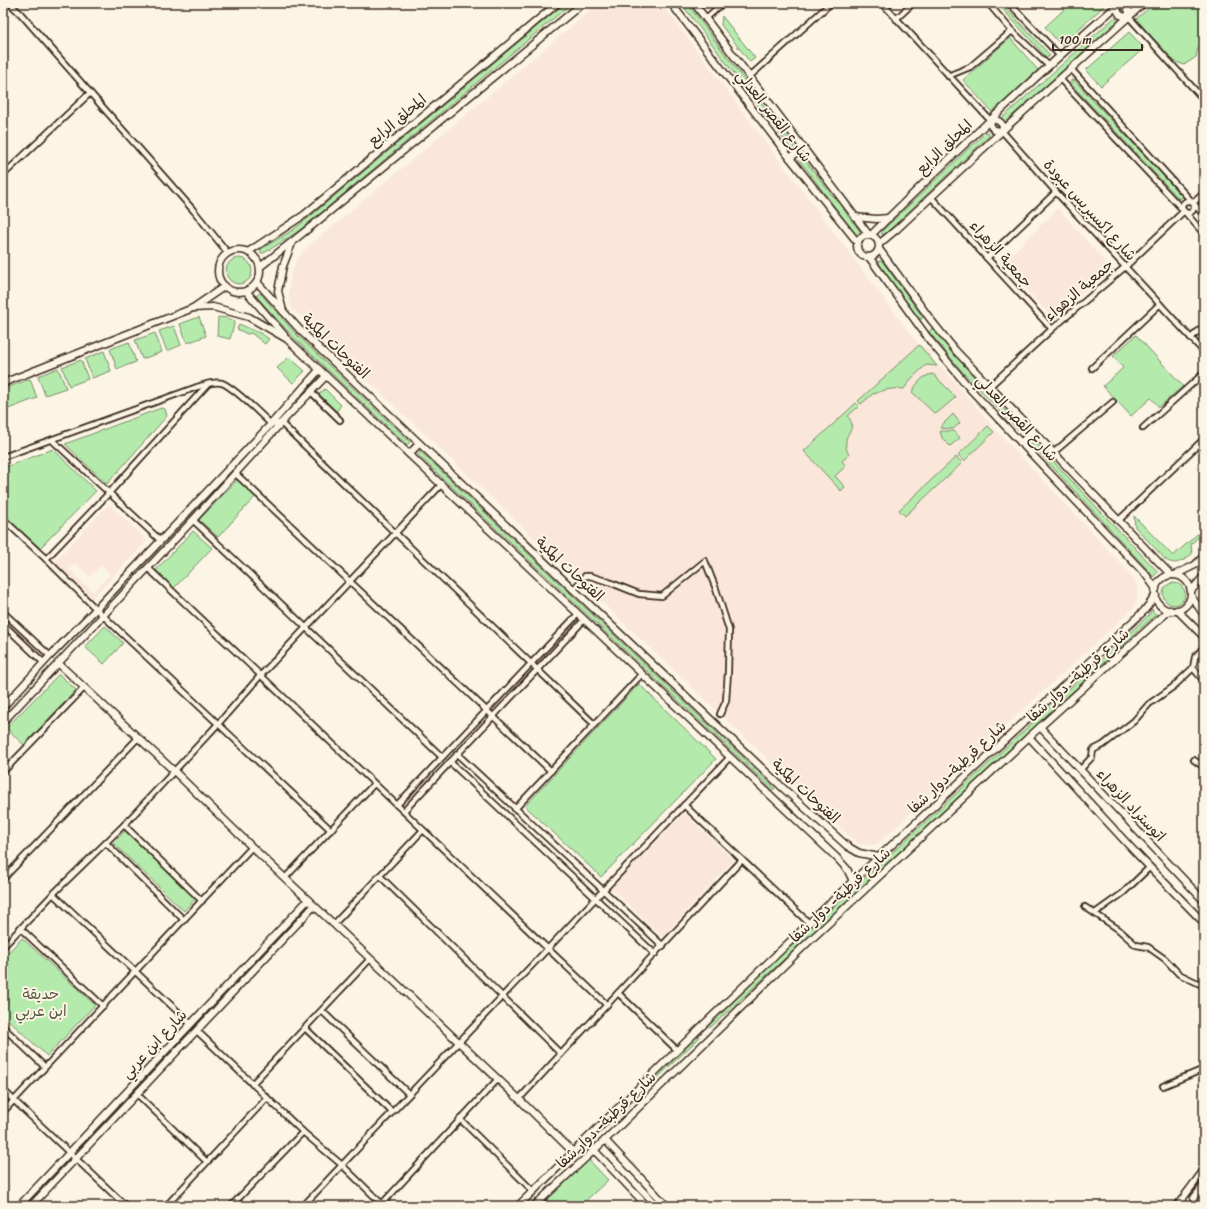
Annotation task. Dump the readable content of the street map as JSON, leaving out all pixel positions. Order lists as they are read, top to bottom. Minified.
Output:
{"streets":{"street":["شارع القصر العدلي","المحلق الرابع","شارع اكسبريس عبودة","جمعية الزهراء","جمعية الزهواء","الفتوحات المكية","شارع قرطبة- دوار شفا","شارع قرطبة-دوار شفا","اتوستراد الزهراء","شارع ابن عربي"]},"crossings":[["شارع القصر العدلي","المحلق الرابع"],["شارع القصر العدلي","جمعية الزهواء"],["شارع القصر العدلي","شارع قرطبة- دوار شفا"],["شارع القصر العدلي","شارع قرطبة-دوار شفا"],["المحلق الرابع","شارع اكسبريس عبودة"],["المحلق الرابع","جمعية الزهراء"],["المحلق الرابع","الفتوحات المكية"],["شارع اكسبريس عبودة","جمعية الزهواء"],["جمعية الزهراء","جمعية الزهواء"],["الفتوحات المكية","شارع قرطبة-دوار شفا"],["شارع قرطبة- دوار شفا","شارع قرطبة-دوار شفا"],["شارع قرطبة- دوار شفا","اتوستراد الزهراء"]],"parks":["حديقة ابن عربي"],"scale_bar":"100 m"}
